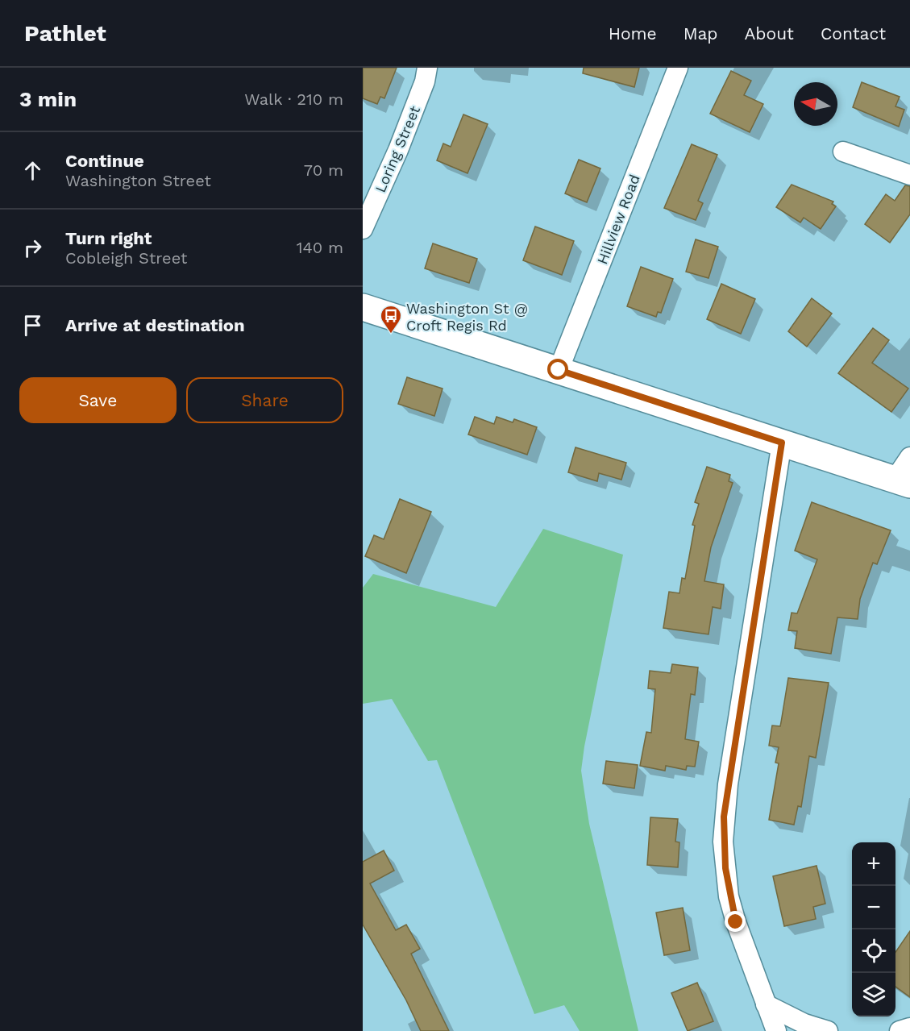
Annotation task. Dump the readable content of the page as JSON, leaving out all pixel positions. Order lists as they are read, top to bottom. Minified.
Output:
{"streets":{"street":["Loring Street","Hillview Road"]},"places":{"bus stop":["Washington St @ Croft Regis Rd"]},"north":"left","page":{"header":"Pathlet","nav":["Home","Map","About","Contact"],"heading":["3 min","Walk · 210 m"],"list":[["Continue","Washington Street","70 m"],["Turn right","Cobleigh Street","140 m"],"Arrive at destination"],"buttons":["Save","Share"],"map_buttons":["+","−"]}}
